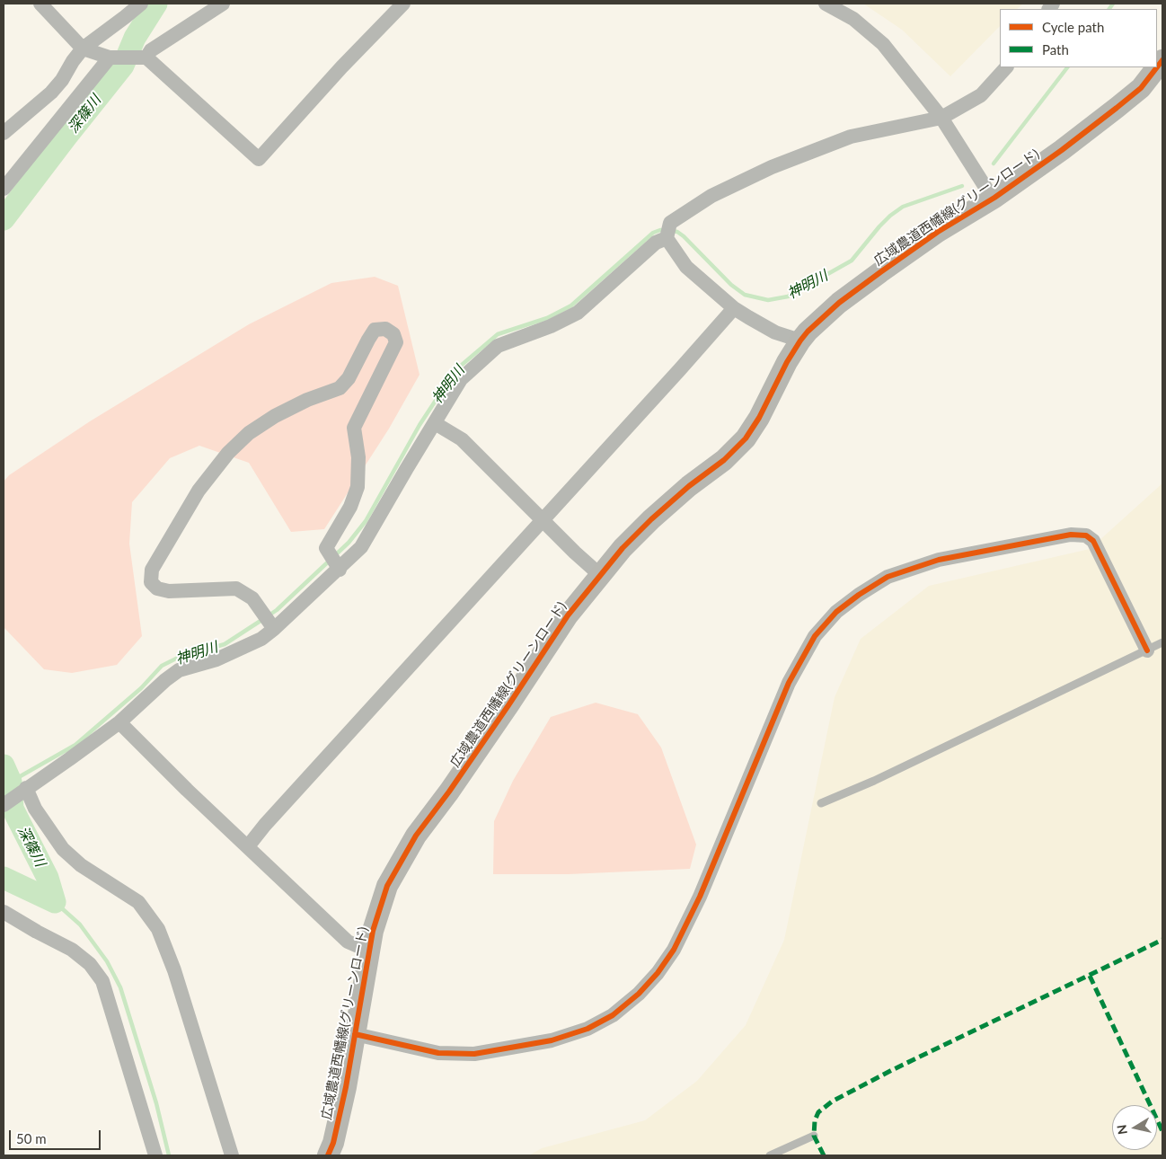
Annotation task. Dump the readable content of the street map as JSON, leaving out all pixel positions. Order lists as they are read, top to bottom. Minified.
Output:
{"streets":{"street":["広域農道西幡線(グリーンロード)"]},"water":["深篠川","神明川"],"legend":["Cycle path","Path"],"scale_bar":"50 m","north":"left"}
